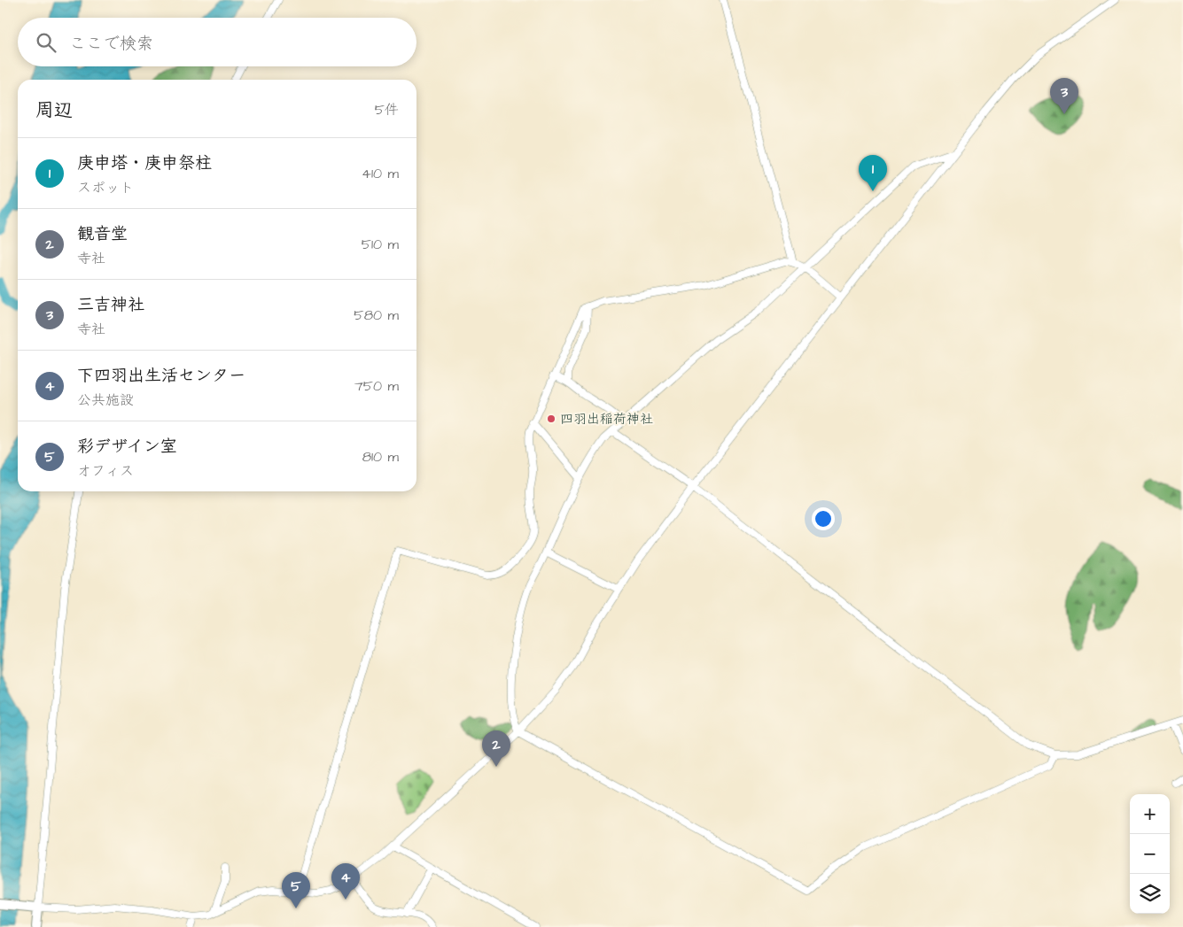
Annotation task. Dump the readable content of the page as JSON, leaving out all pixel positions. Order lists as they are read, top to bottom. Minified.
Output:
{"places":["四羽出稲荷神社"],"page":{"search":"ここで検索","pins":["3","1","2","4","5"],"heading":["周辺","5件"],"list":[{"mark":"1","name":"庚申塔・庚申祭柱","note":"スポット","value":"410 m"},{"mark":"2","name":"観音堂","note":"寺社","value":"510 m"},{"mark":"3","name":"三吉神社","note":"寺社","value":"580 m"},{"mark":"4","name":"下四羽出生活センター","note":"公共施設","value":"750 m"},{"mark":"5","name":"彩デザイン室","note":"オフィス","value":"810 m"}],"map_buttons":["+","−"]}}
